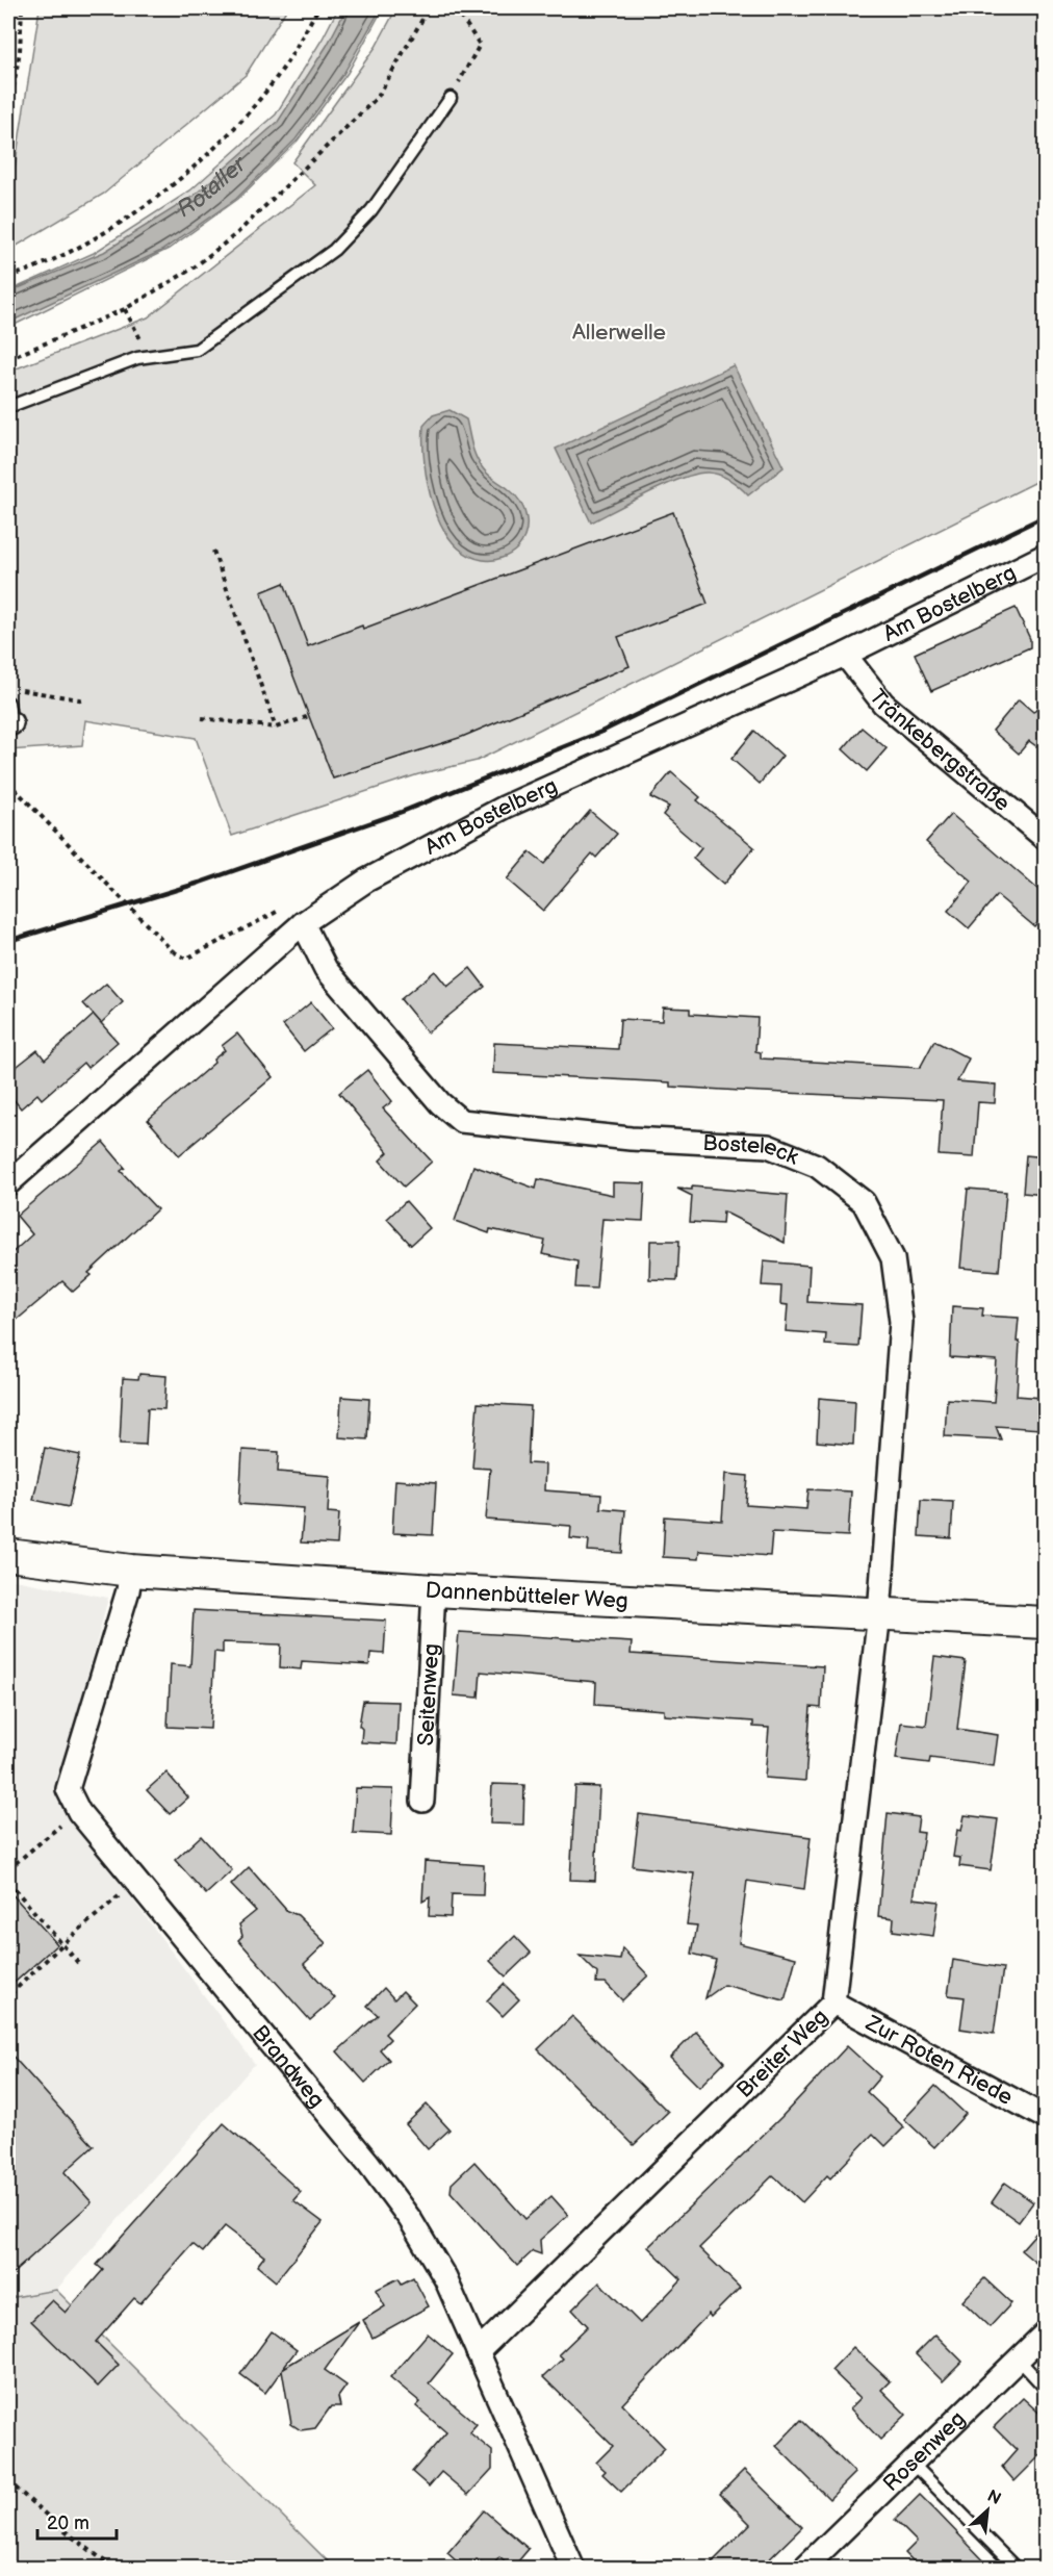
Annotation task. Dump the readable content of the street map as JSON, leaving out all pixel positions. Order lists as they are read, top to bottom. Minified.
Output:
{"streets":{"street":["Am Bostelberg","Tränkebergstraße","Bosteleck","Dannenbütteler Weg","Seitenweg","Breiter Weg","Zur Roten Riede","Brandweg","Rosenweg"]},"crossings":[["Am Bostelberg","Tränkebergstraße"],["Am Bostelberg","Bosteleck"],["Bosteleck","Dannenbütteler Weg"],["Bosteleck","Breiter Weg"],["Dannenbütteler Weg","Seitenweg"],["Dannenbütteler Weg","Breiter Weg"],["Dannenbütteler Weg","Brandweg"],["Breiter Weg","Zur Roten Riede"],["Breiter Weg","Brandweg"]],"water":["Rotaller"],"parks":["Allerwelle"],"scale_bar":"20 m","north":"top right"}
